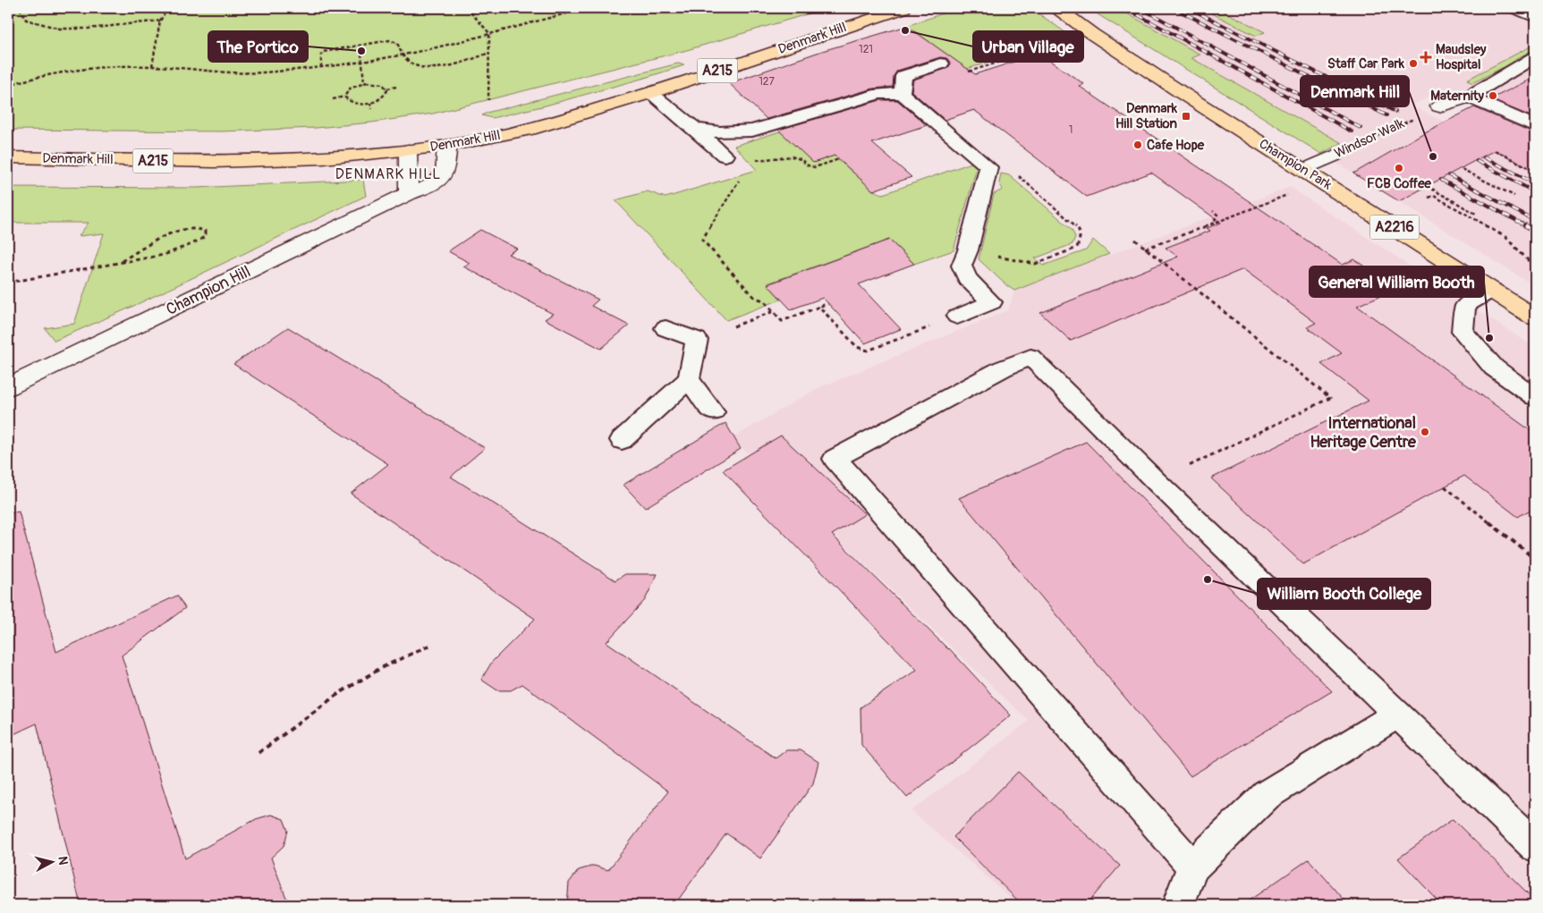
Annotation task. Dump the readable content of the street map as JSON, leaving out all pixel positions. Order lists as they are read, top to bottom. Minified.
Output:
{"streets":{"main road":["Denmark Hill","A215","Champion Park","A2216"],"street":["Windsor Walk","Champion Hill"]},"crossings":[["Denmark Hill","Champion Hill"],["Windsor Walk","Champion Park"]],"districts":["DENMARK HILL"],"places":{"other":["Urban Village","The Portico","Staff Car Park","Maternity","Cafe Hope","Denmark Hill","FCB Coffee","General William Booth","International Heritage Centre","William Booth College"],"health":["Maudsley Hospital"],"transit":["Denmark Hill Station"]},"house_numbers":["121","127","1"],"north":"right"}
